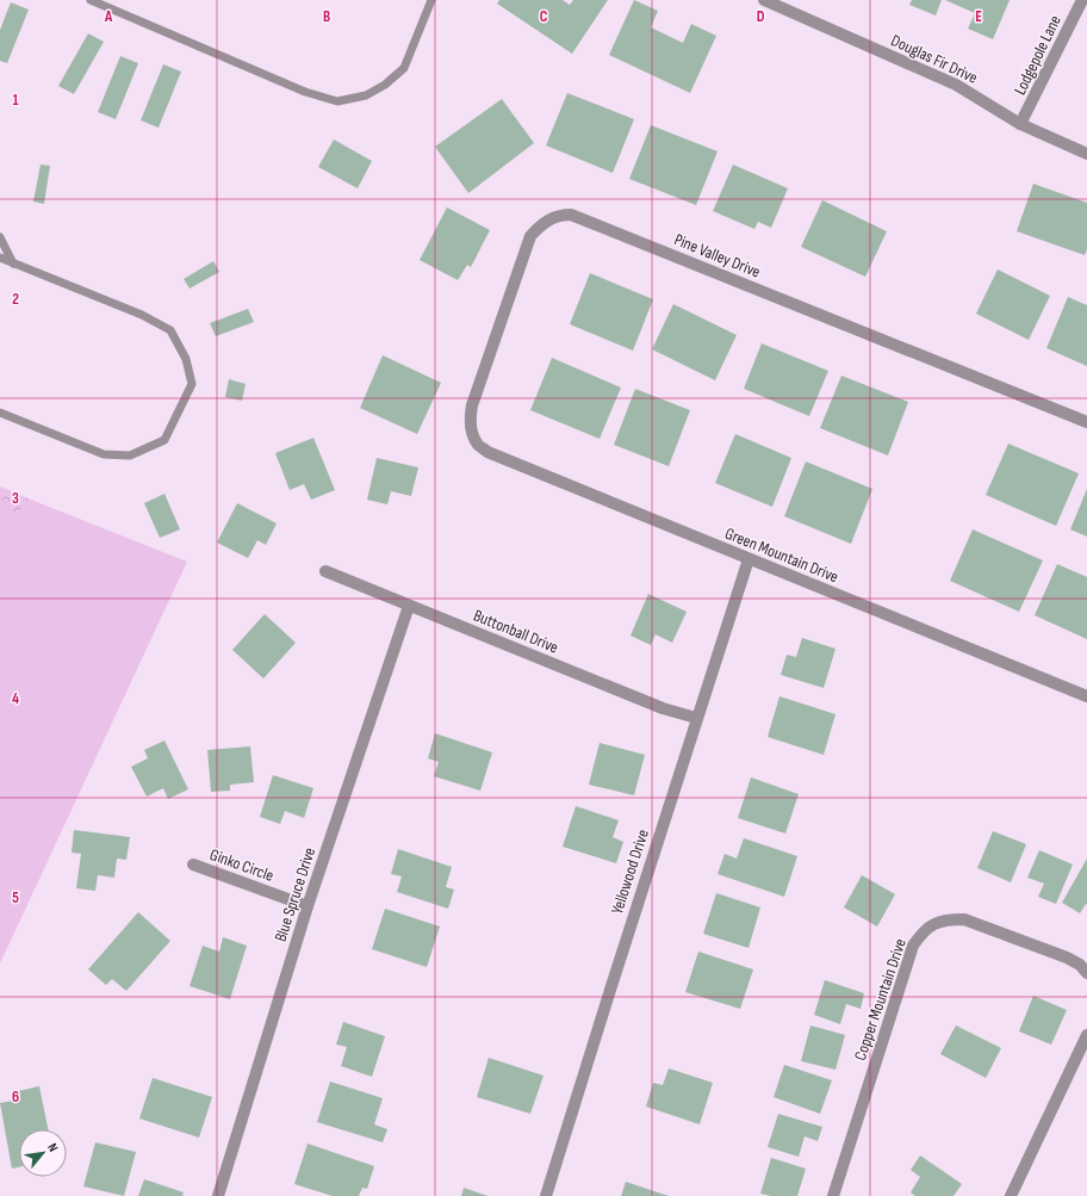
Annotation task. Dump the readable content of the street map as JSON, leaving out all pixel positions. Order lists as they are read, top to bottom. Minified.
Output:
{"streets":{"street":["Lodgepole Lane","Douglas Fir Drive","Pine Valley Drive","Green Mountain Drive","Buttonball Drive","Ginko Circle","Yellowood Drive","Blue Spruce Drive","Copper Mountain Drive"]},"crossings":[["Lodgepole Lane","Douglas Fir Drive"],["Pine Valley Drive","Green Mountain Drive"],["Green Mountain Drive","Yellowood Drive"],["Buttonball Drive","Yellowood Drive"],["Buttonball Drive","Blue Spruce Drive"],["Ginko Circle","Blue Spruce Drive"]],"north":"top right","grid":{"columns":["A","B","C","D","E"],"rows":["1","2","3","4","5","6"]}}
